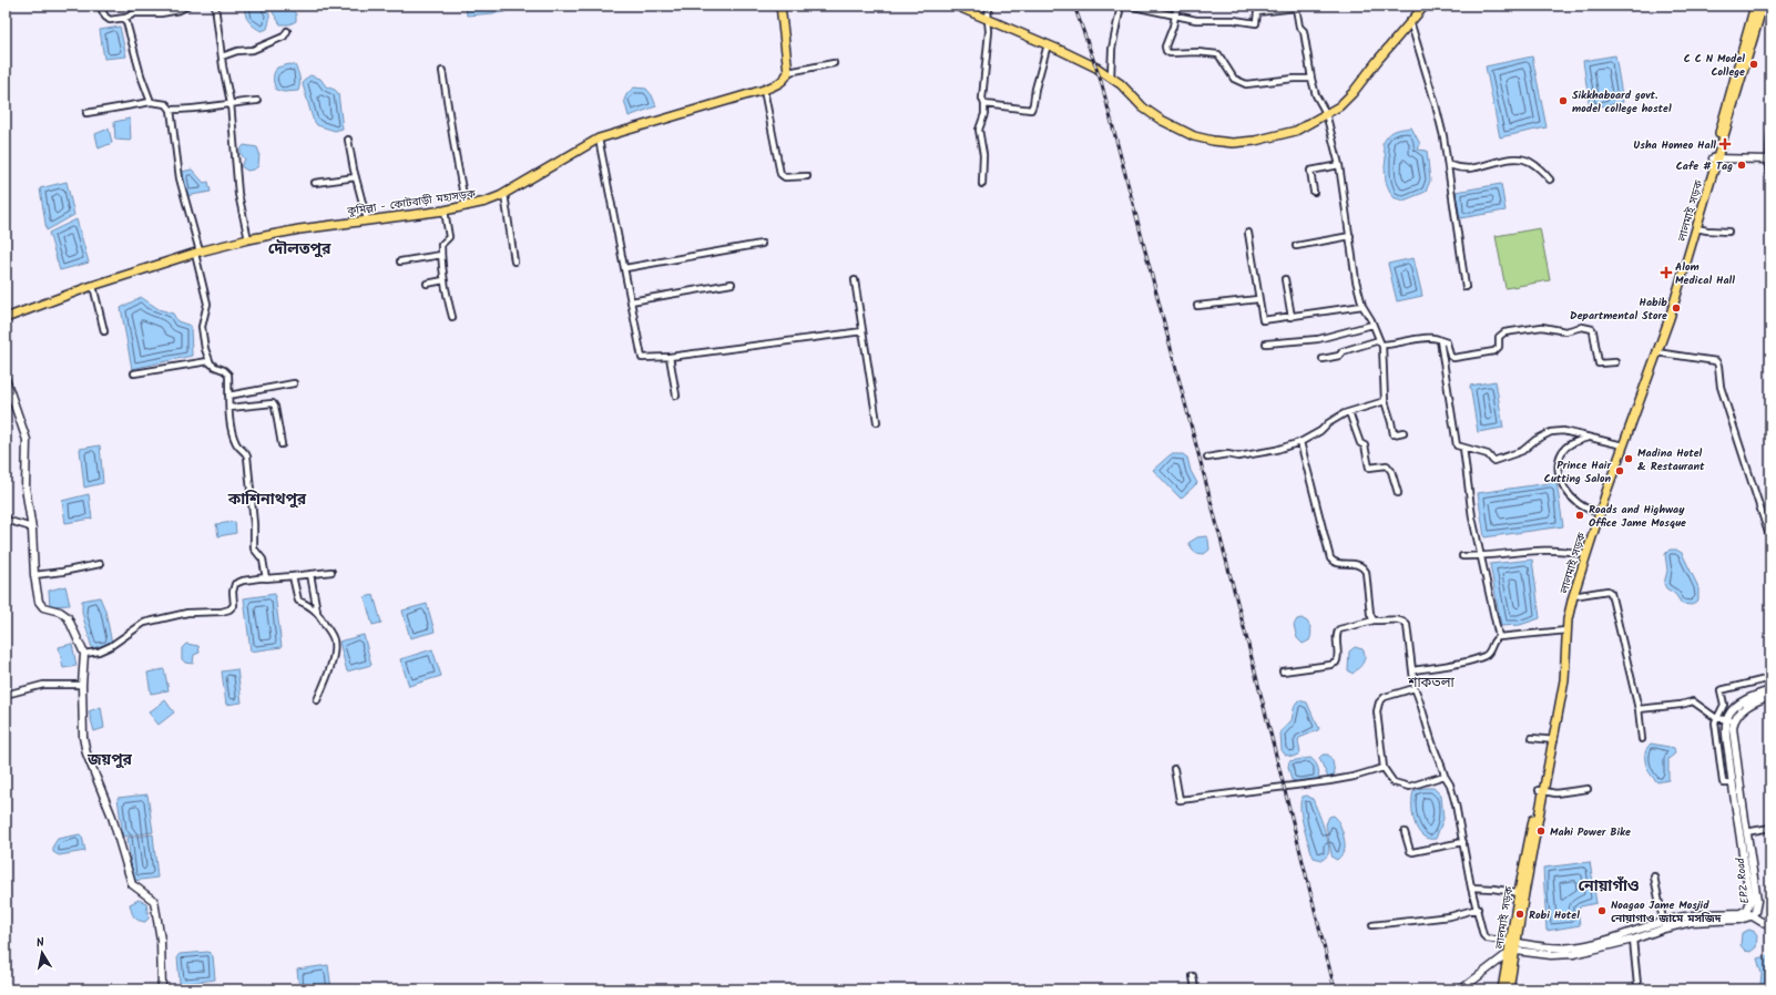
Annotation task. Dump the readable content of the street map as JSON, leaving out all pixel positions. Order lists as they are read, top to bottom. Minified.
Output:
{"streets":{"main road":["কুমিল্লা - কোটবাড়ী মহাসড়ক","লালমাই সড়ক","EPZ Road"]},"crossings":[["লালমাই সড়ক","EPZ Road"]],"districts":["দৌলতপুর","কাশিনাথপুর","শাকতলা","জয়পুর","নোয়াগাঁও"],"places":{"other":["C C N Model College","Sikkhaboard govt. model college hostel","Cafe # Tag","Habib Departmental Store","Madina Hotel & Restaurant","Prince Hair Cutting Salon","Roads and Highway Office Jame Mosque","Mahi Power Bike","Noagao Jame Mosjid নোয়াগাও জামে মসজিদ","Robi Hotel"],"health":["Usha Homeo Hall","Alom Medical Hall"]},"north":"top"}
